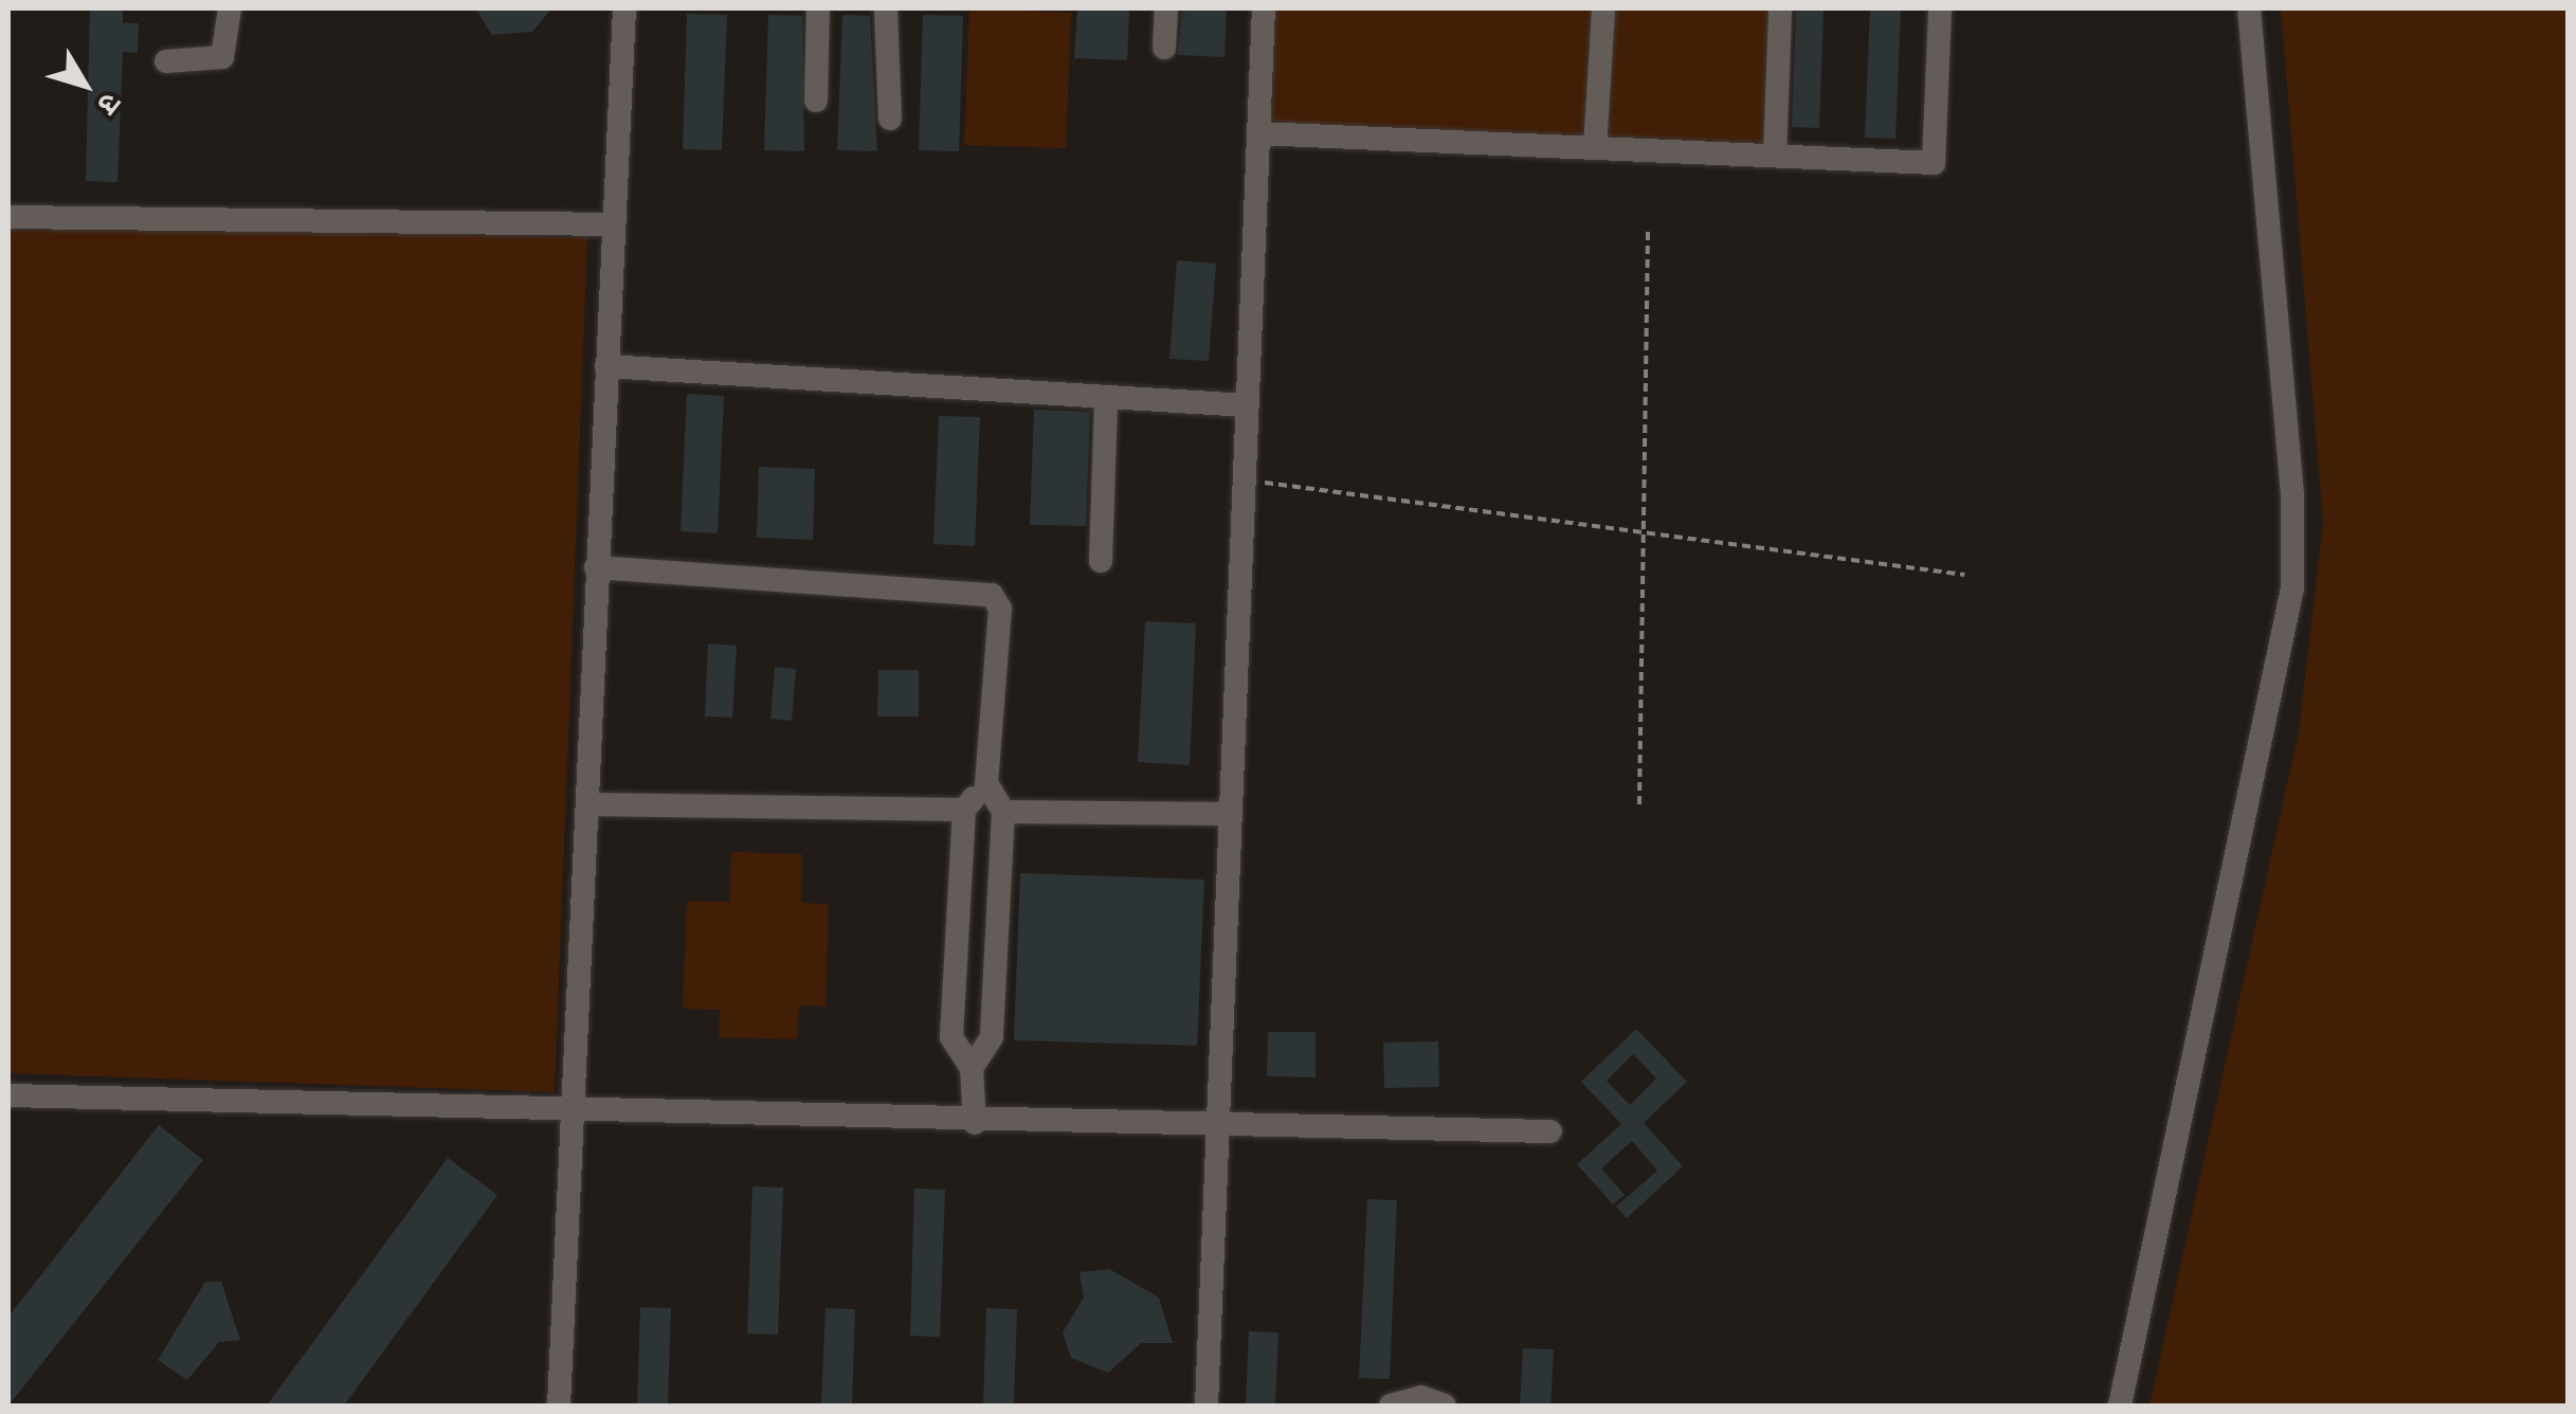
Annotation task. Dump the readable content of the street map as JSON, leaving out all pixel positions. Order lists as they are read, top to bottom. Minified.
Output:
{"north":"bottom right"}
